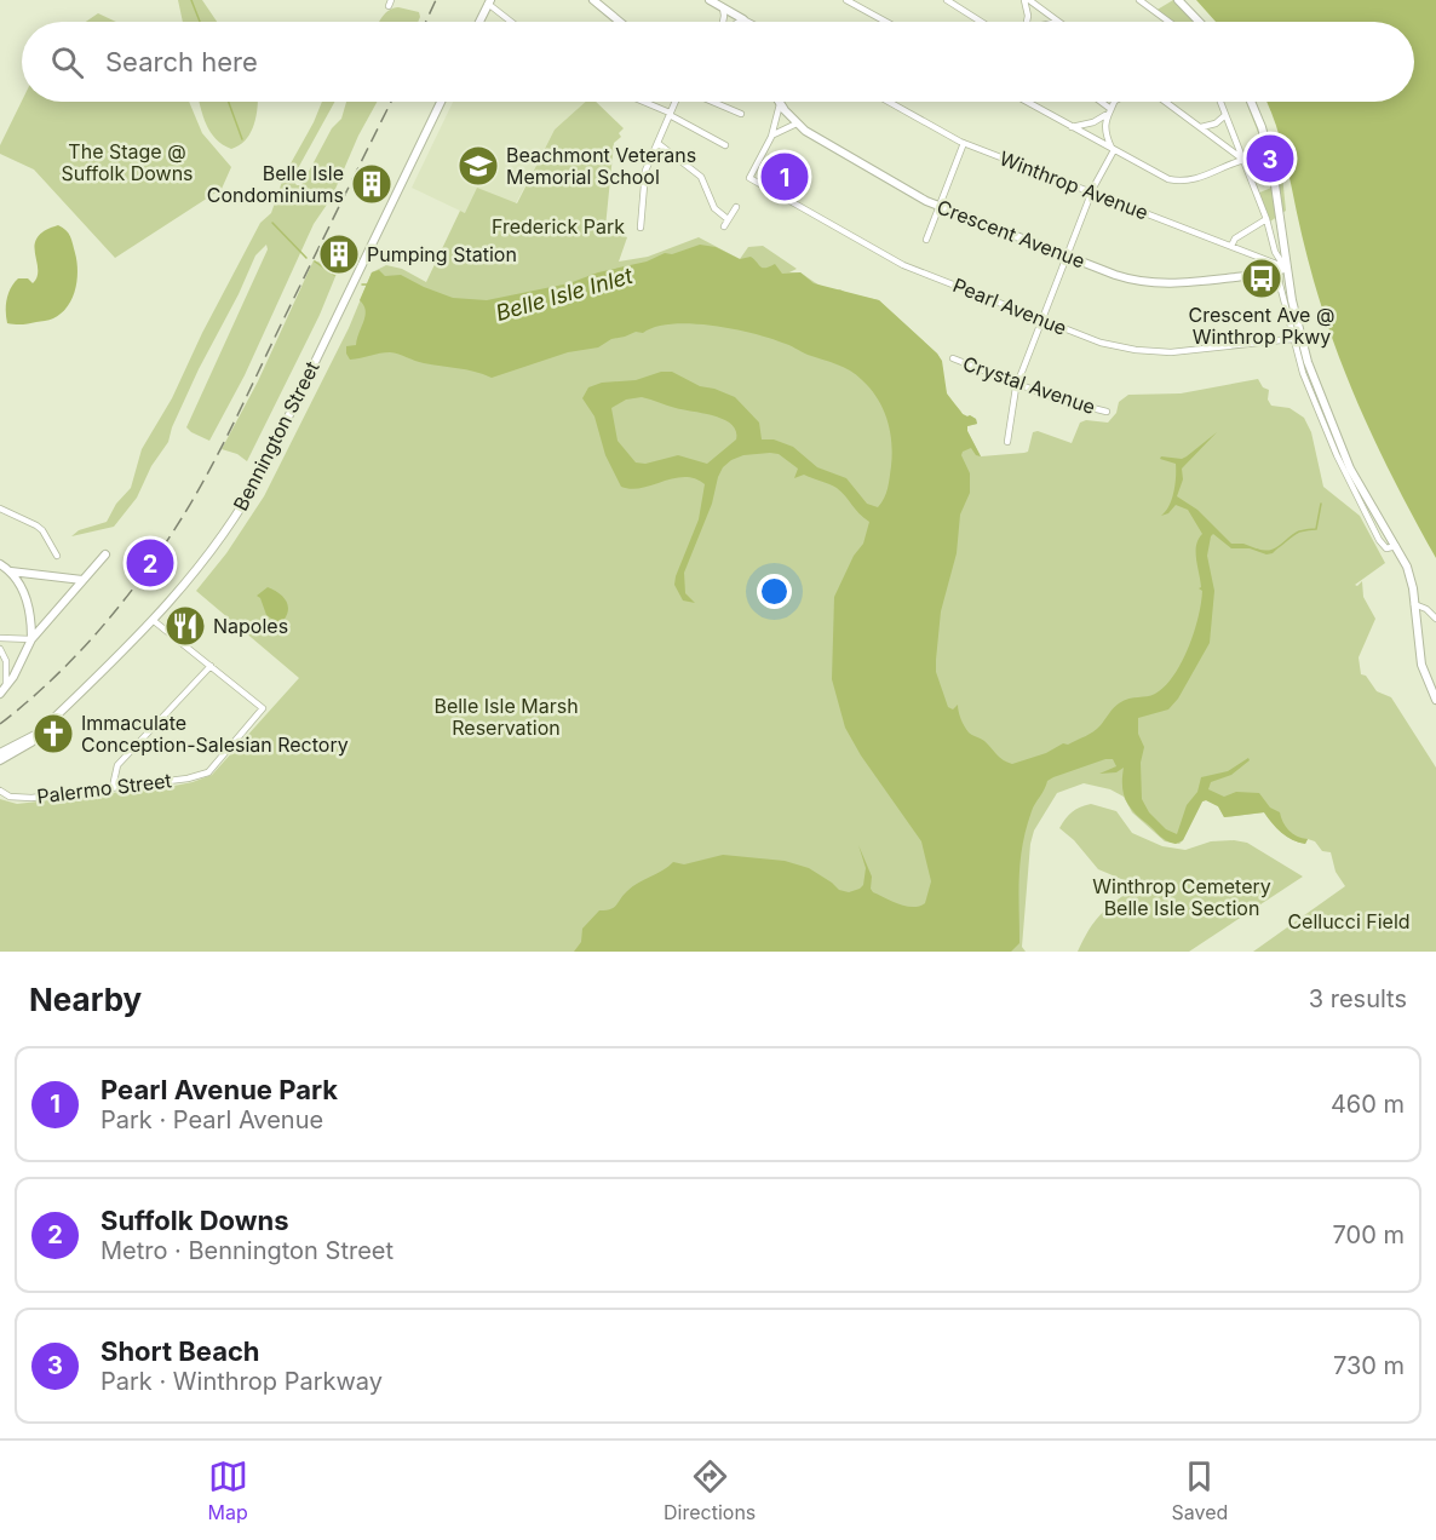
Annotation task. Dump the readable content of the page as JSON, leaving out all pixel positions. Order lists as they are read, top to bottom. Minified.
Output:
{"streets":{"main road":["Crescent Avenue","Bennington Street"],"street":["Winthrop Avenue","Pearl Avenue","Crystal Avenue","Palermo Street"]},"crossings":[["Winthrop Avenue","Crescent Avenue"]],"water":["Belle Isle Inlet"],"parks":["The Stage @ Suffolk Downs","Frederick Park","Belle Isle Marsh Reservation","Winthrop Cemetery Belle Isle Section","Cellucci Field"],"places":{"school or university":["Beachmont Veterans Memorial School"],"building":["Belle Isle Condominiums","Pumping Station"],"bus stop":["Crescent Ave @ Winthrop Pkwy"],"restaurant":["Napoles"],"church":["Immaculate Conception-Salesian Rectory"]},"page":{"search":"Search here","pins":["3","1","2"],"heading":["Nearby","3 results"],"list":[{"mark":"1","name":"Pearl Avenue Park","note":"Park · Pearl Avenue","value":"460 m"},{"mark":"2","name":"Suffolk Downs","note":"Metro · Bennington Street","value":"700 m"},{"mark":"3","name":"Short Beach","note":"Park · Winthrop Parkway","value":"730 m"}],"nav":["Map","Directions","Saved"]}}
